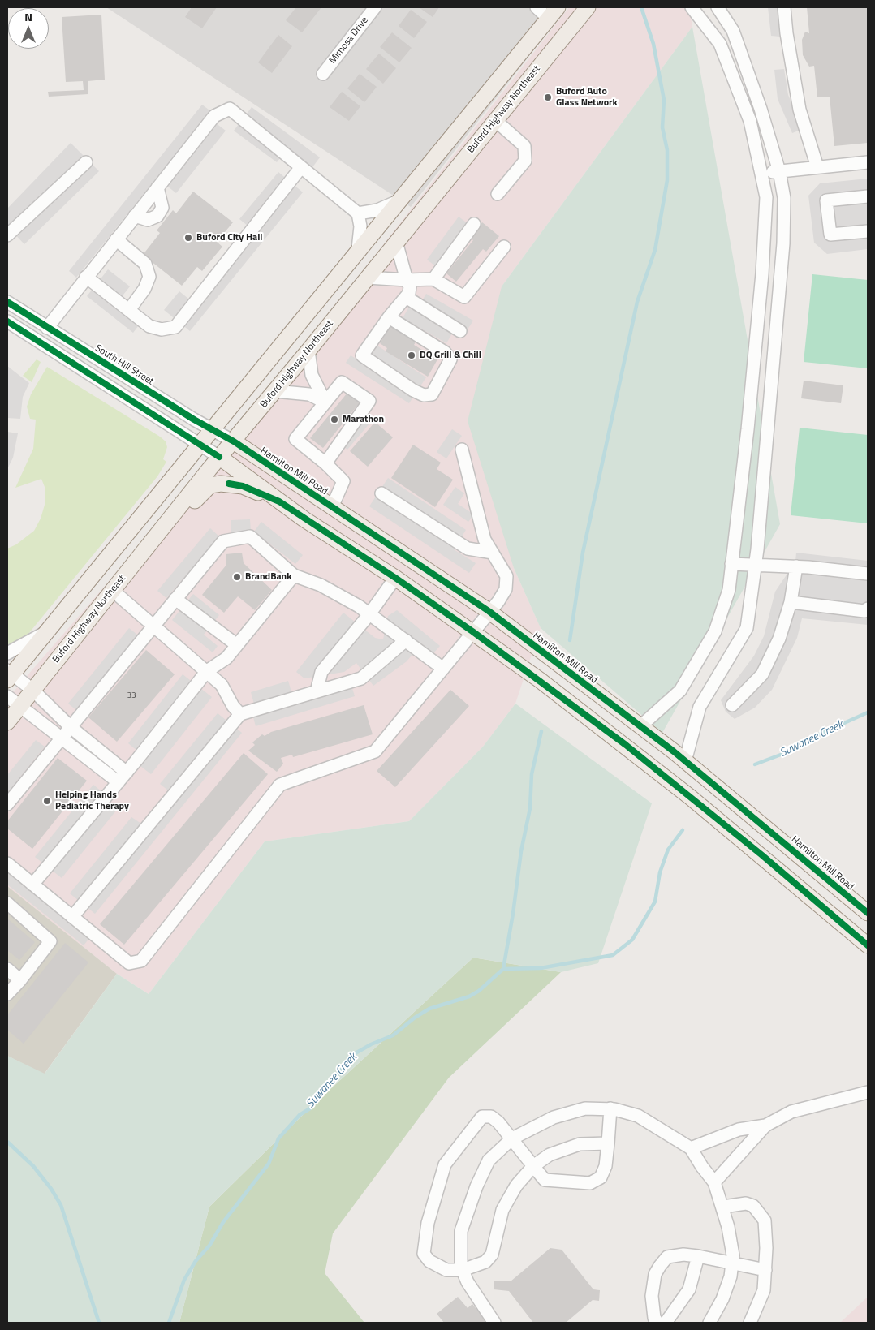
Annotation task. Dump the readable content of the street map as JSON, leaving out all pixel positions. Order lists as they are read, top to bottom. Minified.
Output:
{"streets":{"main road":["Buford Highway Northeast","Hamilton Mill Road"],"street":["Mimosa Drive","South Hill Street"]},"crossings":[["Buford Highway Northeast","South Hill Street"],["Buford Highway Northeast","Hamilton Mill Road"],["South Hill Street","Hamilton Mill Road"]],"water":["Suwanee Creek"],"places":["Buford Auto Glass Network","Buford City Hall","DQ Grill & Chill","Marathon","BrandBank","Helping Hands Pediatric Therapy"],"house_numbers":["33"],"north":"top"}
